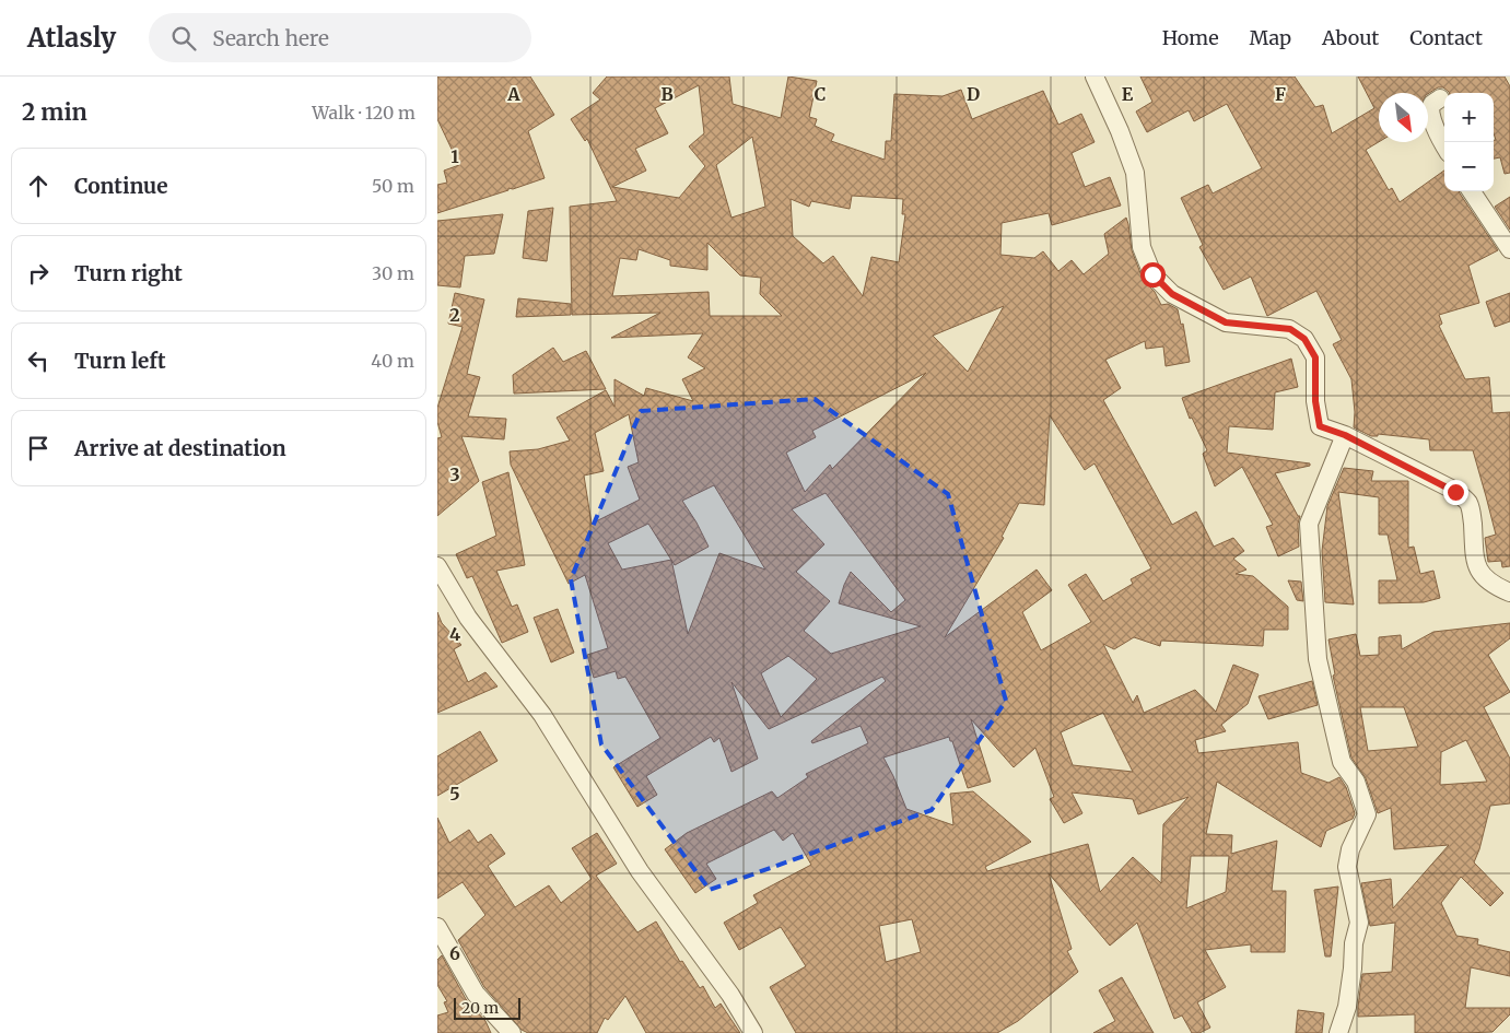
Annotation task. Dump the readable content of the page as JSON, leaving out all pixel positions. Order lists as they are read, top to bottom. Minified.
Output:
{"scale_bar":"20 m","north":"bottom right","page":{"header":"Atlasly","search":"Search here","nav":["Home","Map","About","Contact"],"heading":["2 min","Walk · 120 m"],"map_buttons":["+","−"],"list":[["Continue","50 m"],["Turn right","30 m"],["Turn left","40 m"],"Arrive at destination"],"scale":"20 m"},"grid":{"columns":["A","B","C","D","E","F"],"rows":["1","2","3","4","5","6"]}}
